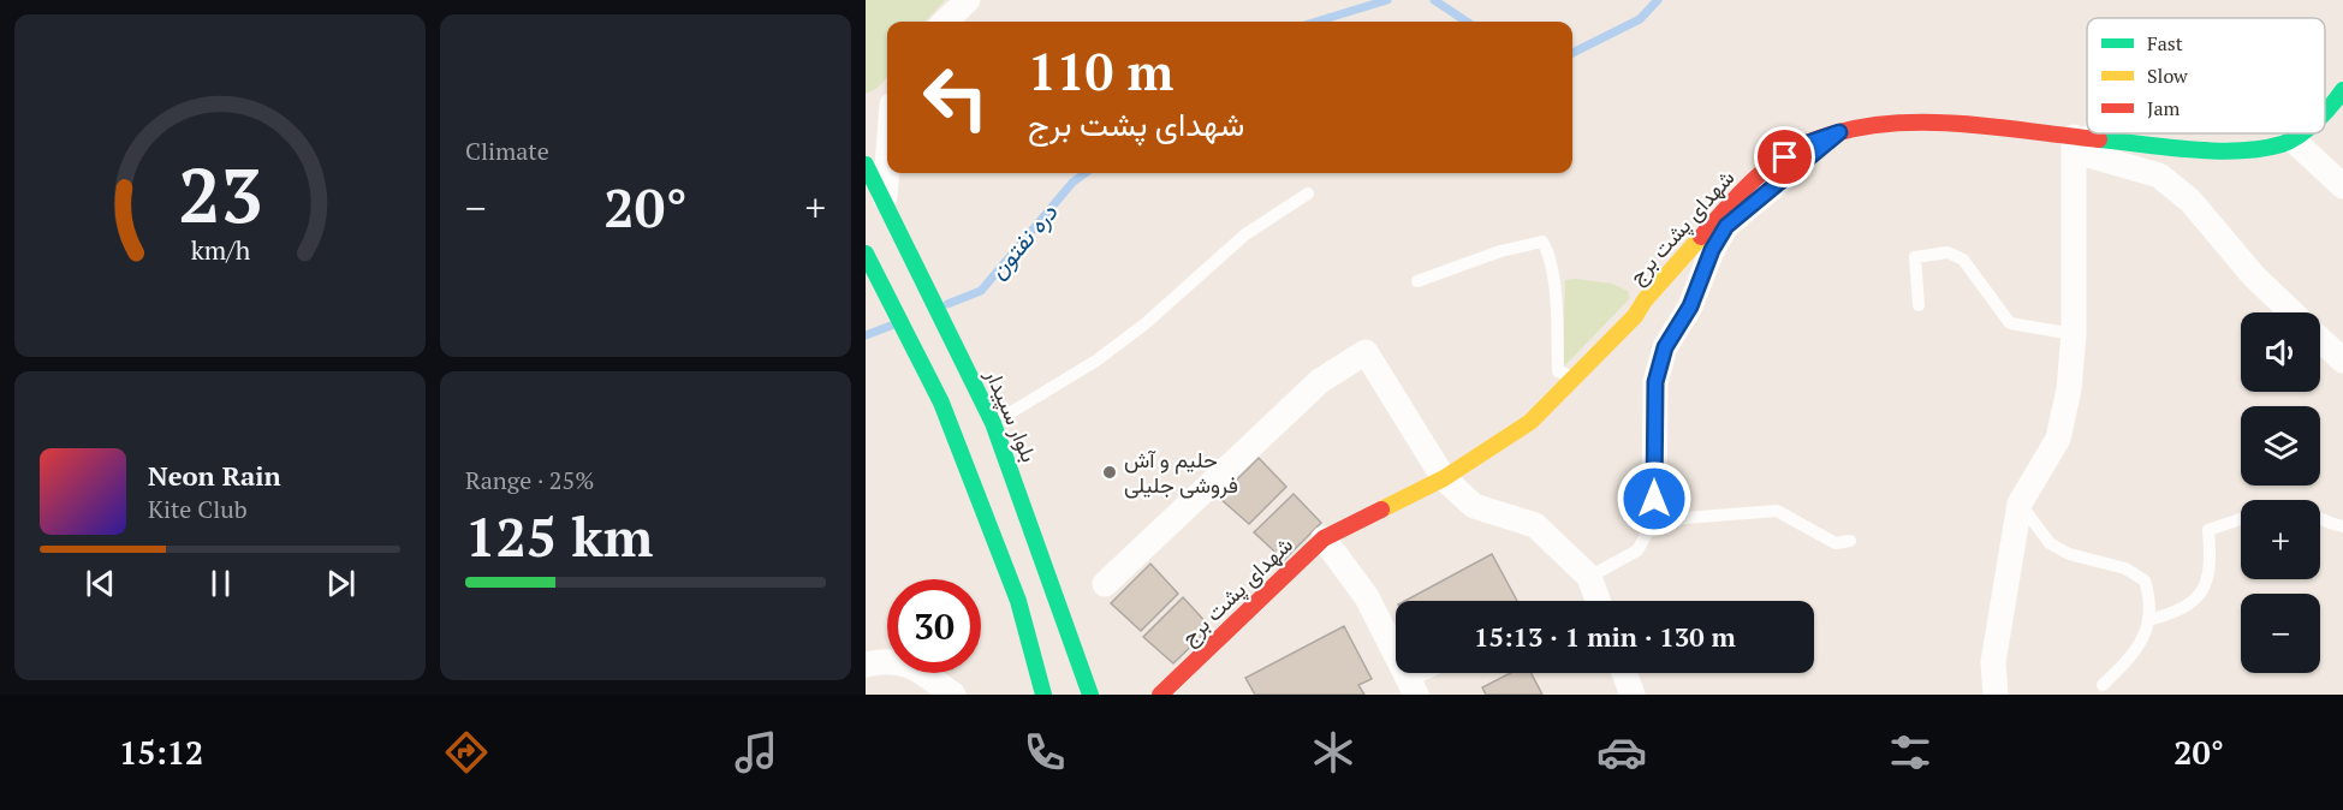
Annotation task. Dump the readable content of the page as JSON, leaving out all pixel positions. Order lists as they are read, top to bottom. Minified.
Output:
{"streets":{"street":["شهدای پشت برج","بلوار سپیدار"]},"water":["دره نفتون"],"places":["حلیم و آش فروشی جلیلی"],"legend":["Fast","Slow","Jam"],"page":{"tile":["Climate",["Range · 25%","125 km"]],"turn":["110 m","شهدای پشت برج"],"heat":["−","20°","+"],"map_buttons":["+","−"],"song":["Neon Rain","Kite Club"],"limit":"30","trip":"15:13 · 1 min · 130 m","tabs":["15:12","20°"],"gauge":["23","km/h"]}}
